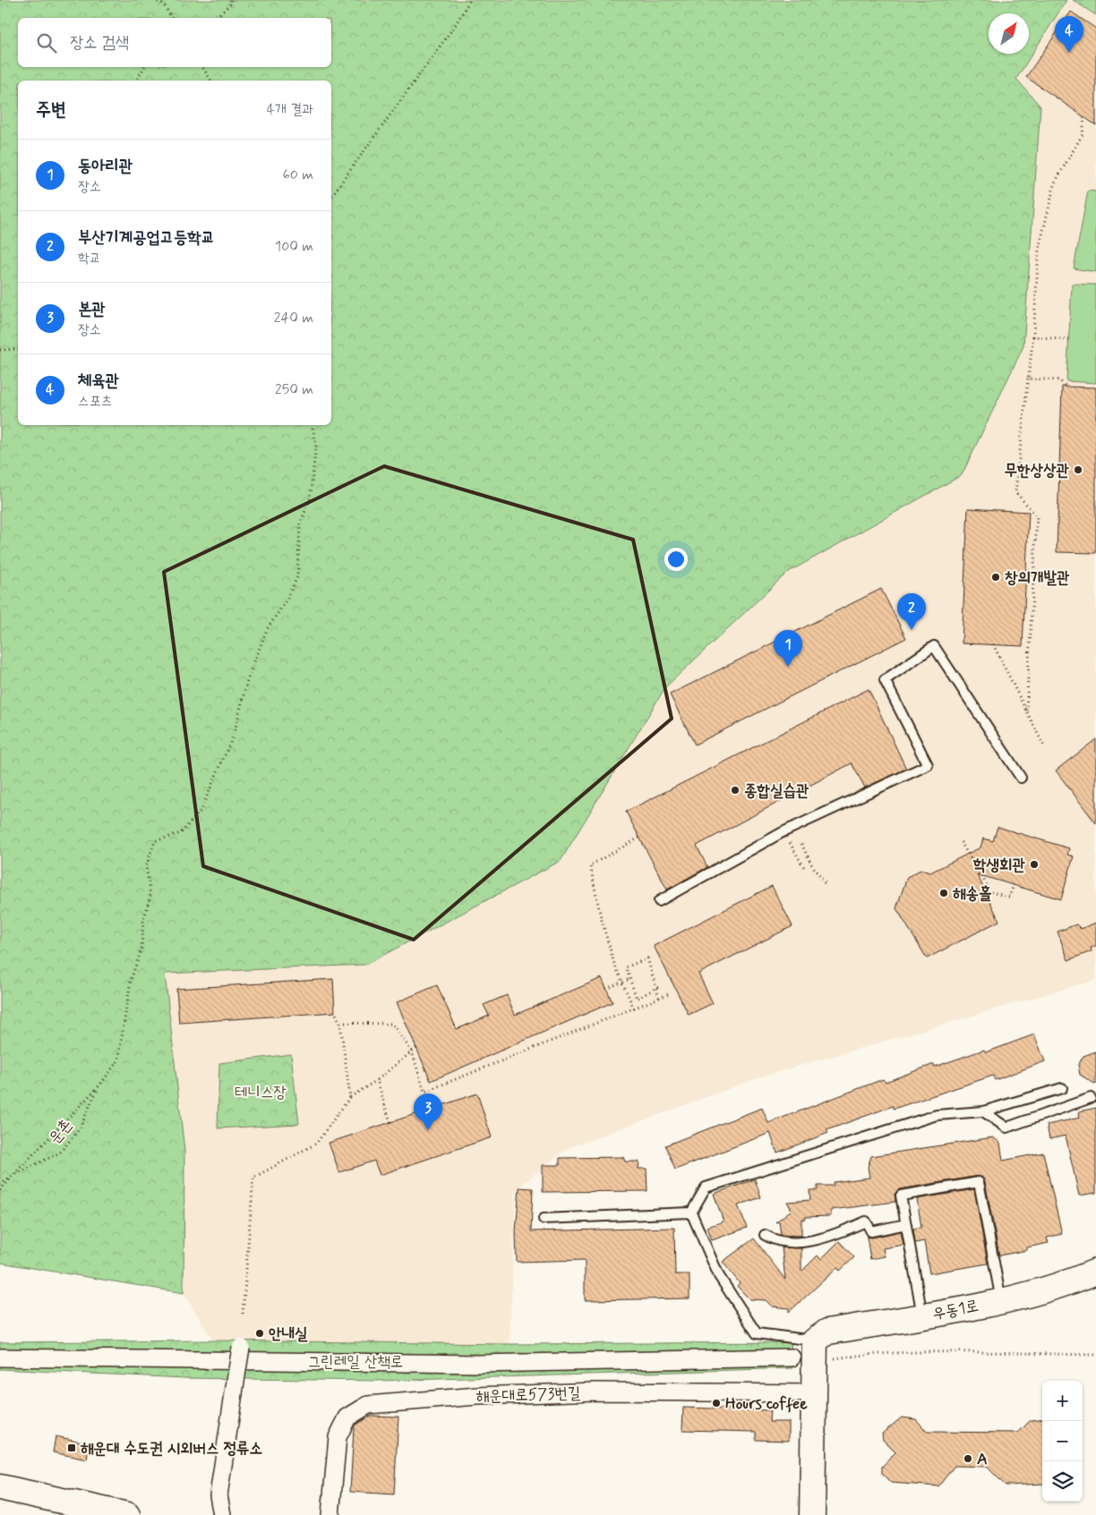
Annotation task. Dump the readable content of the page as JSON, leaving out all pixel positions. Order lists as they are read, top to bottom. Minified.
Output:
{"streets":{"street":["우동1로","해운대로573번길"],"path":["운촌"]},"parks":["테니스장","그린레일 산책로"],"places":{"other":["무한상상관","창의개발관","종합실습관","학생회관","해송홀","안내실","Hours coffee","A"],"transit":["해운대 수도권 시외버스 정류소"]},"north":"top right","page":{"pins":["4","2","1","3"],"search":"장소 검색","heading":["주변","4개 결과"],"list":[{"mark":"1","name":"동아리관","note":"장소","value":"60 m"},{"mark":"2","name":"부산기계공업고등학교","note":"학교","value":"100 m"},{"mark":"3","name":"본관","note":"장소","value":"240 m"},{"mark":"4","name":"체육관","note":"스포츠","value":"250 m"}],"map_buttons":["+","−"]}}
